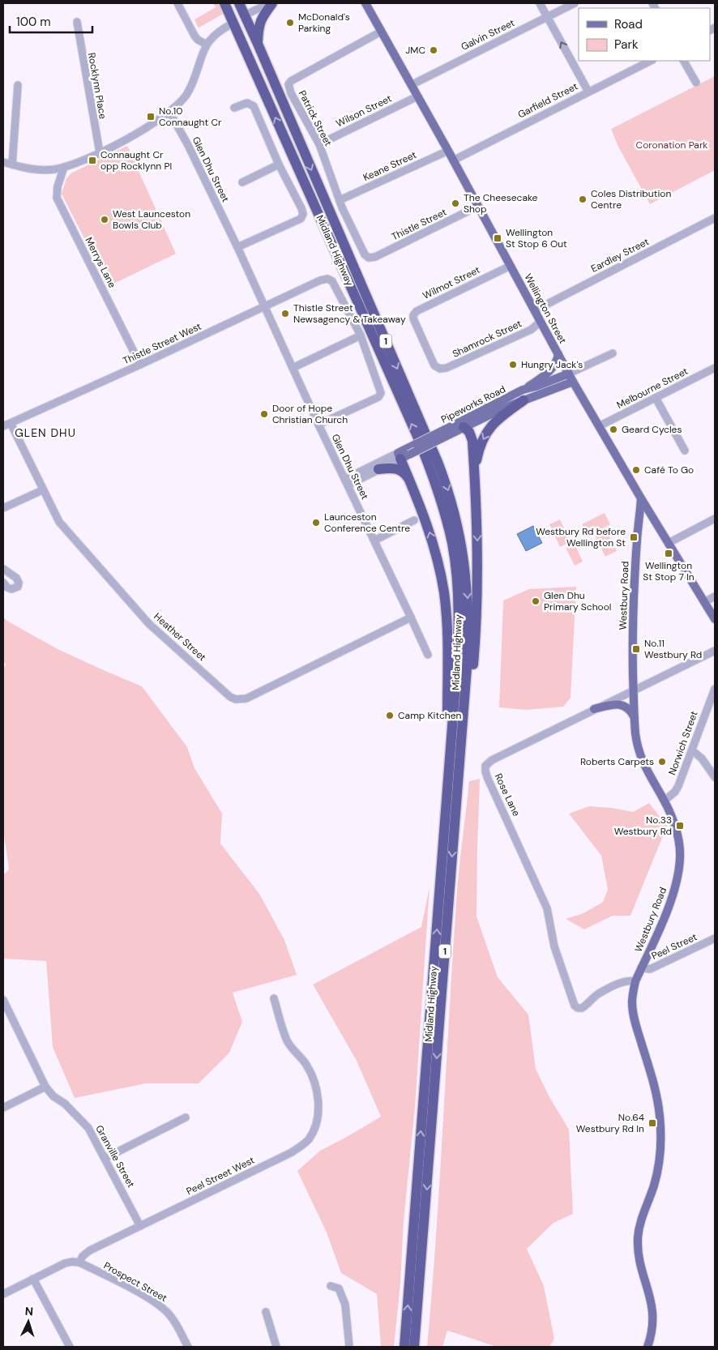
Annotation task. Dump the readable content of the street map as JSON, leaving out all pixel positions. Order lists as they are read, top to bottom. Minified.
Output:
{"streets":{"highway":["Midland Highway","1"],"main road":["Wellington Street","Pipeworks Road","Westbury Road"],"street":["Galvin Street","Rocklynn Place","Garfield Street","Wilson Street","Patrick Street","Keane Street","Glen Dhu Street","Thistle Street","Eardley Street","Merrys Lane","Wilmot Street","Shamrock Street","Thistle Street West","Melbourne Street","Heather Street","Norwich Street","Rose Lane","Peel Street","Granville Street","Peel Street West","Prospect Street"]},"crossings":[["Galvin Street","Wellington Street"],["Garfield Street","Wellington Street"],["Wilson Street","Patrick Street"],["Wilson Street","Wellington Street"],["Patrick Street","Keane Street"],["Patrick Street","Thistle Street"],["Patrick Street","Wellington Street"],["Keane Street","Wellington Street"],["Glen Dhu Street","Thistle Street West"],["Glen Dhu Street","Pipeworks Road"],["Glen Dhu Street","Heather Street"],["Thistle Street","Wellington Street"],["Eardley Street","Wellington Street"],["Merrys Lane","Thistle Street West"],["Wilmot Street","Wellington Street"],["Wilmot Street","Shamrock Street"],["Wellington Street","Shamrock Street"],["Wellington Street","Melbourne Street"],["Wellington Street","Pipeworks Road"],["Wellington Street","Westbury Road"],["Thistle Street West","Heather Street"],["Westbury Road","Norwich Street"],["Westbury Road","Rose Lane"],["Westbury Road","Peel Street"],["Granville Street","Peel Street West"],["Peel Street West","Prospect Street"]],"districts":["GLEN DHU"],"parks":["Coronation Park"],"places":{"other":["McDonald's Parking","JMC","Coles Distribution Centre","The Cheesecake Shop","West Launceston Bowls Club","Thistle Street Newsagency & Takeaway","Hungry Jack's","Door of Hope Christian Church","Geard Cycles","Café To Go","Launceston Conference Centre","Glen Dhu Primary School","Camp Kitchen","Roberts Carpets"],"transit":["No.10 Connaught Cr","Connaught Cr opp Rocklynn Pl","Wellington St Stop 6 Out","Westbury Rd before Wellington St","Wellington St Stop 7 In","No.11 Westbury Rd","No.33 Westbury Rd","No.64 Westbury Rd In"]},"legend":["Road","Park"],"scale_bar":"100 m","north":"top"}
